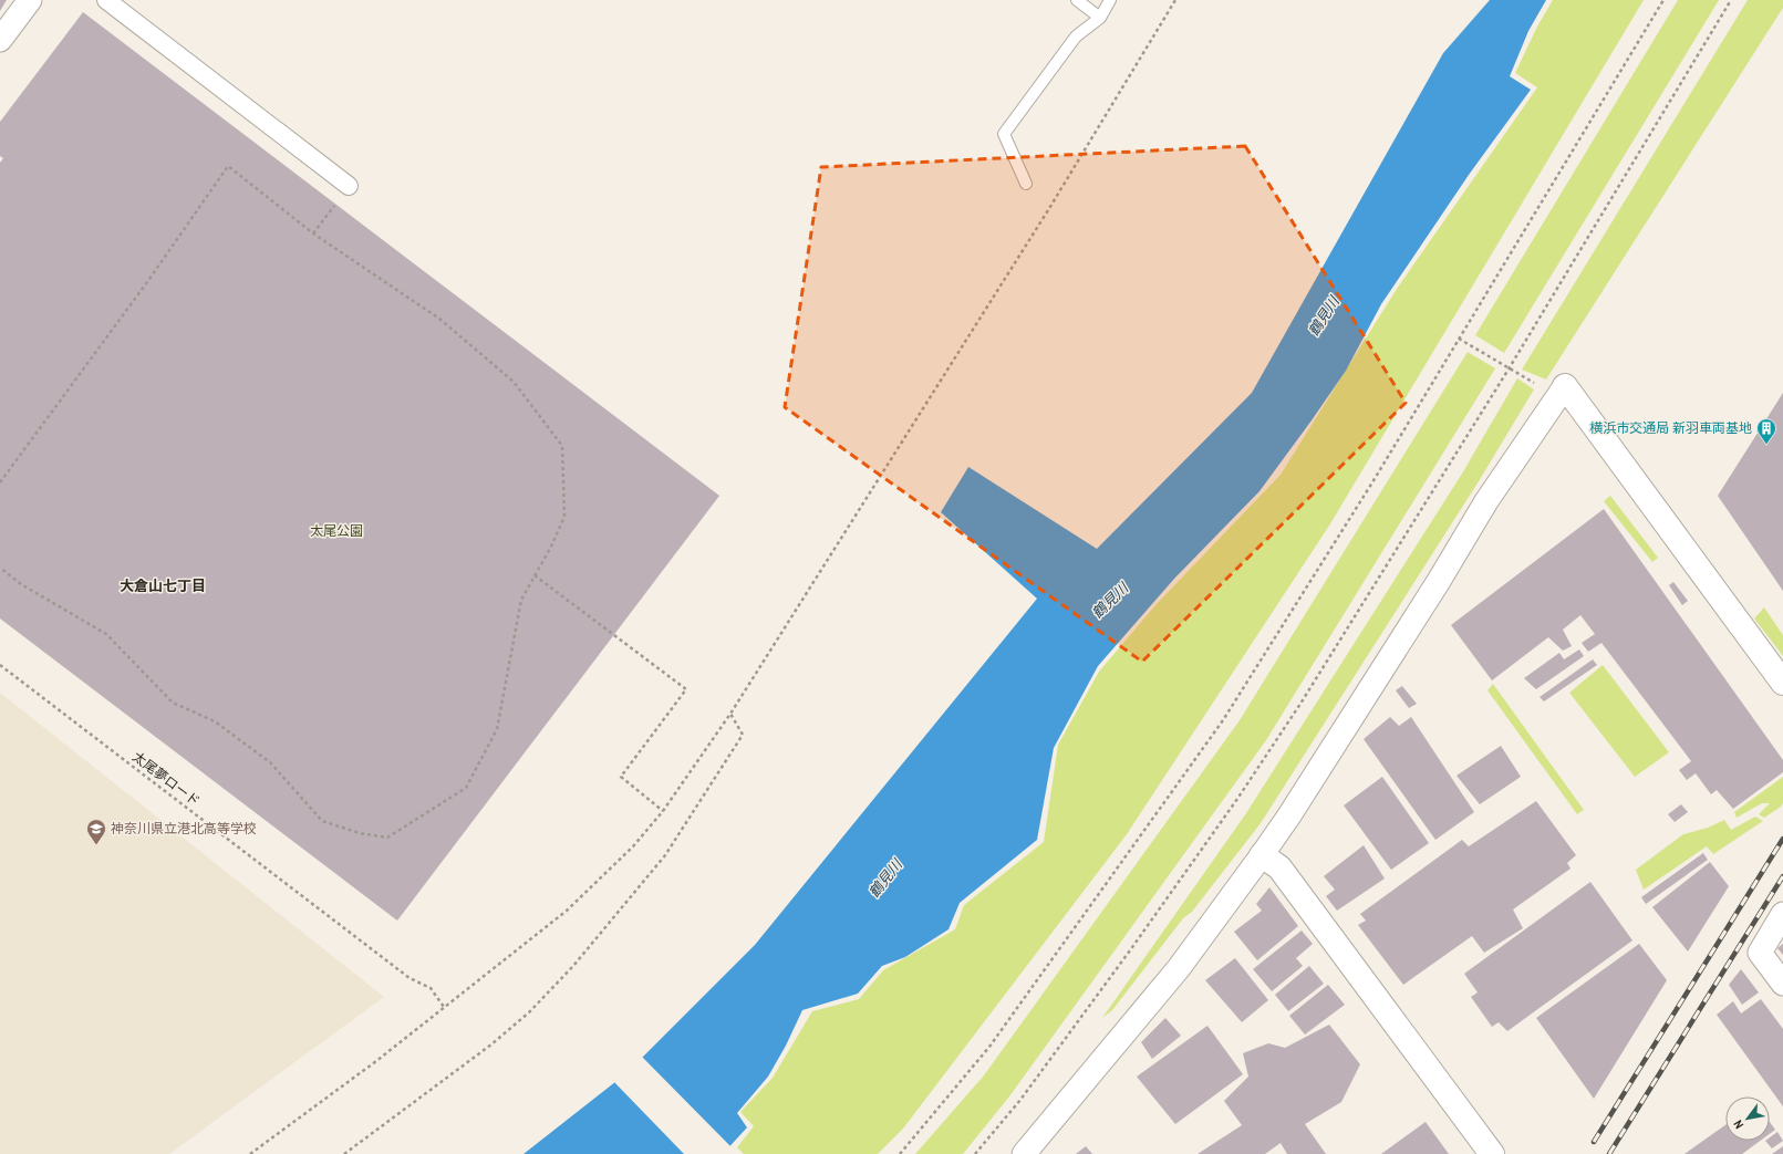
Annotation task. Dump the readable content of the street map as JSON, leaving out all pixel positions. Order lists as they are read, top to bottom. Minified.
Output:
{"streets":{"path":["太尾夢ロード"]},"districts":["大倉山七丁目"],"water":["鶴見川"],"parks":["太尾公園"],"places":{"building":["横浜市交通局 新羽車両基地"],"school or university":["神奈川県立港北高等学校"]},"north":"bottom left"}
